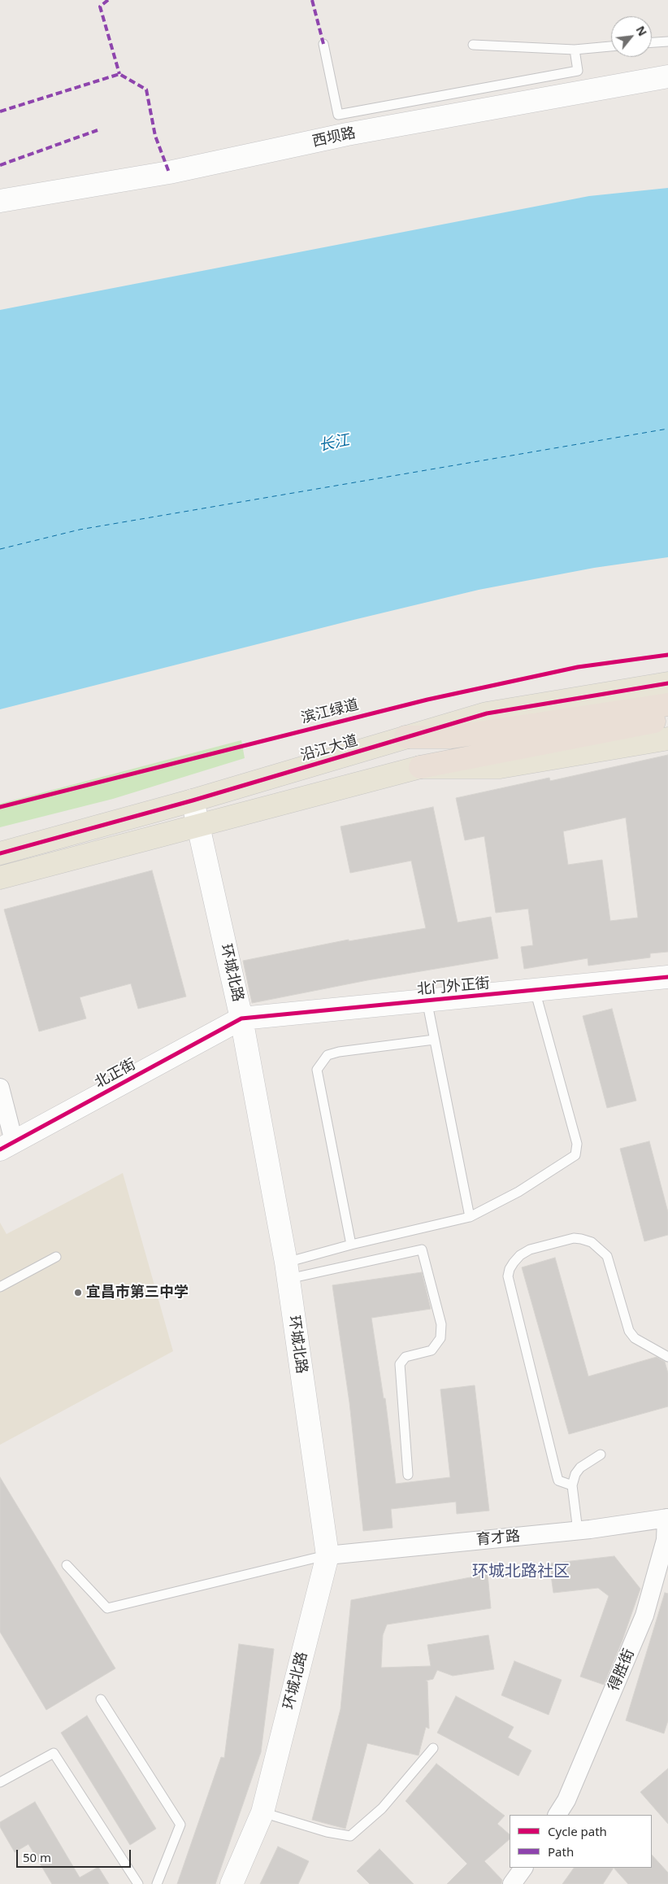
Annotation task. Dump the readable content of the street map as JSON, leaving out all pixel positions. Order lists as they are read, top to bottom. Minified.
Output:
{"streets":{"main road":["西坝路","沿江大道","环城北路","北门外正街","北正街"],"street":["育才路","得胜街"],"cycle path":["滨江绿道"]},"crossings":[["沿江大道","环城北路"],["环城北路","北门外正街"],["环城北路","北正街"],["环城北路","育才路"],["北门外正街","北正街"],["育才路","得胜街"]],"districts":["环城北路社区"],"water":["长江"],"places":["宜昌市第三中学"],"legend":["Cycle path","Path"],"scale_bar":"50 m","north":"top right"}
